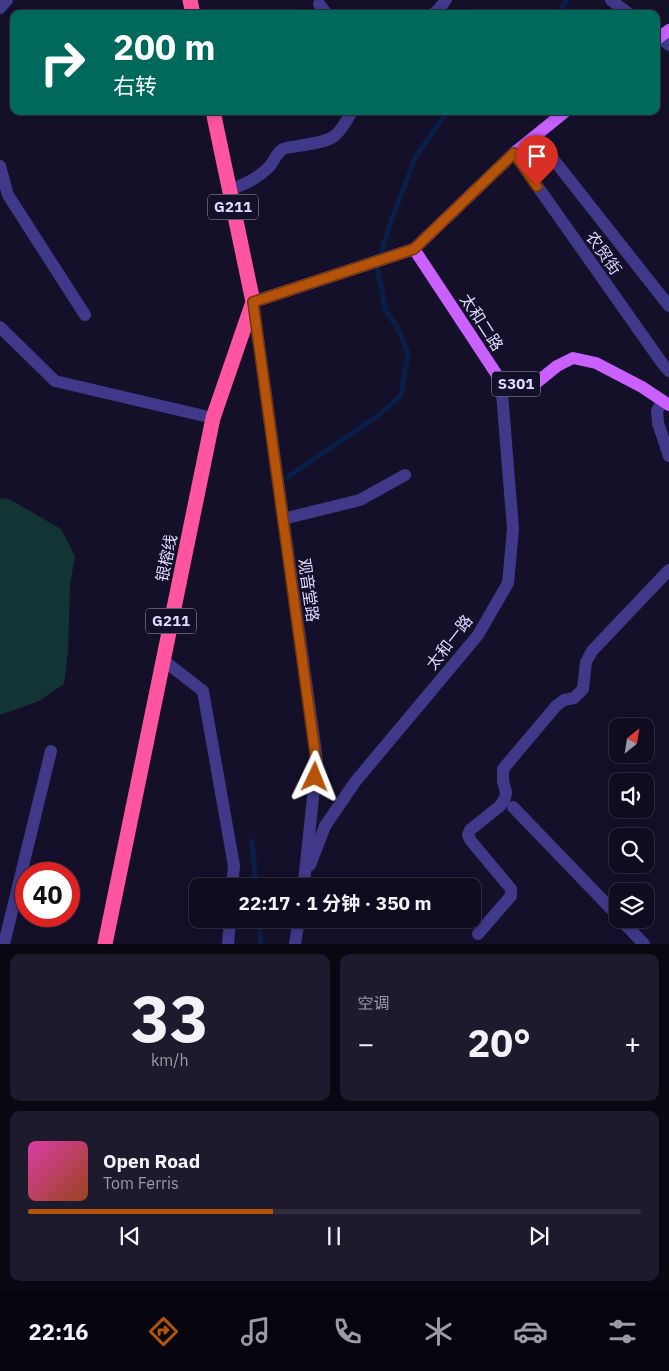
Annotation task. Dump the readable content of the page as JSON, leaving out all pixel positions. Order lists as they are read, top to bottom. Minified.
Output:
{"streets":{"highway":["G211","银榕线"],"main road":["太和二路","S301"],"street":["农贸街","观音堂路","太和一路"]},"crossings":[["G211","银榕线"],["G211","观音堂路"],["太和二路","S301"],["太和二路","太和一路"],["S301","太和一路"],["银榕线","观音堂路"]],"north":"top right","page":{"turn":["200 m","右转"],"limit":"40","trip":"22:17 · 1 分钟 · 350 m","tile":[["33","km/h"],"空调"],"heat":["−","20°","+"],"song":["Open Road","Tom Ferris"],"tabs":"22:16"}}
